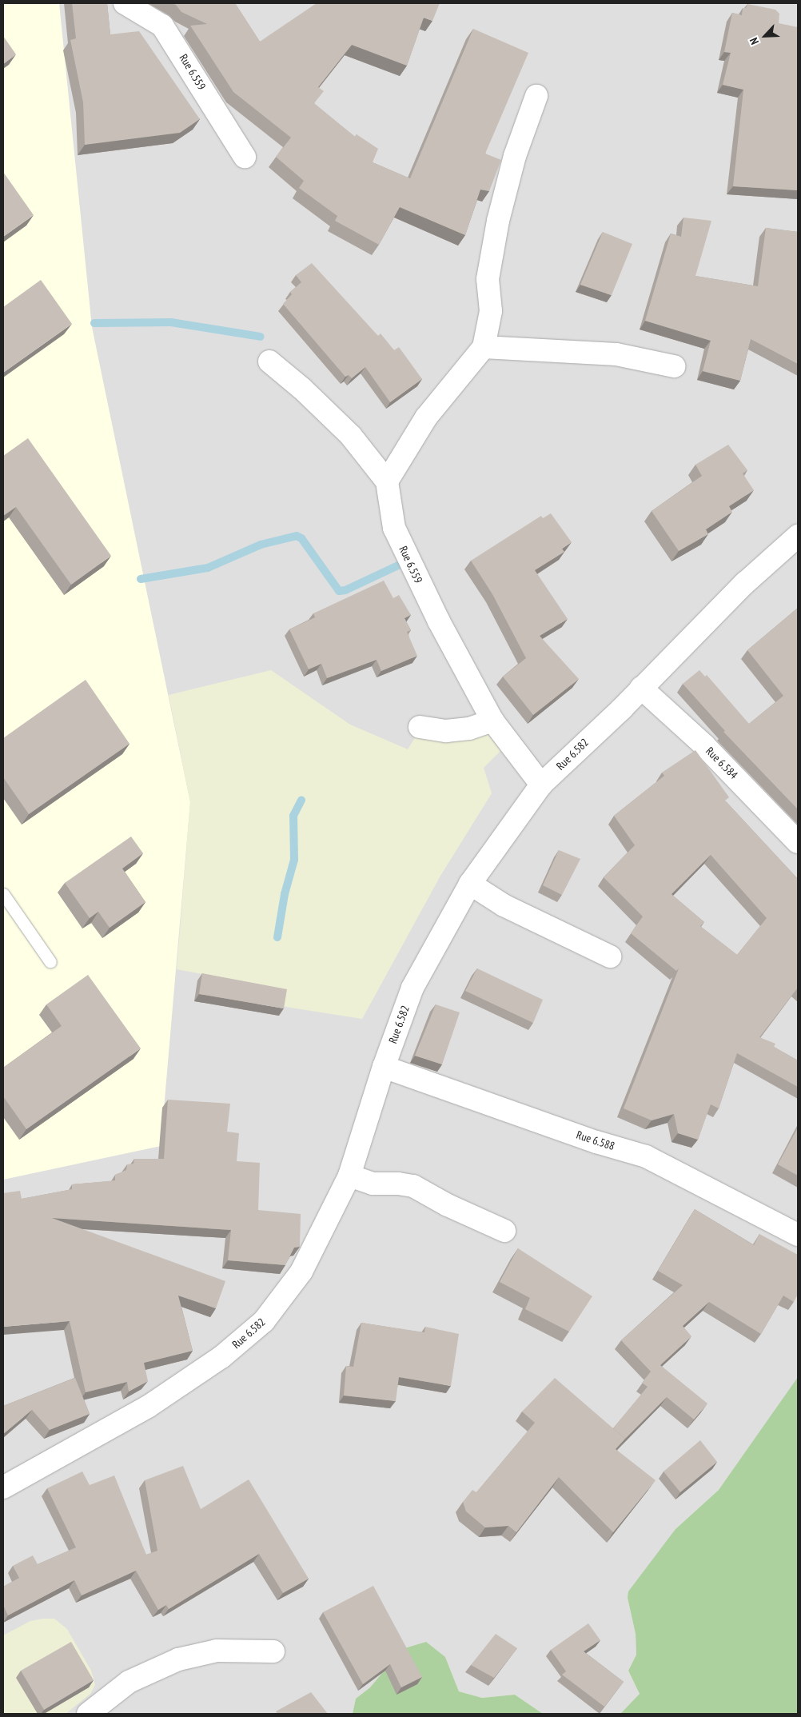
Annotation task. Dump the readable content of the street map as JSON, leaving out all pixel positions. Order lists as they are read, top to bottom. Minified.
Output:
{"streets":{"street":["Rue 6.559","Rue 6.582","Rue 6.584","Rue 6.588"]},"crossings":[["Rue 6.559","Rue 6.582"],["Rue 6.582","Rue 6.584"],["Rue 6.582","Rue 6.588"]],"north":"bottom left"}
